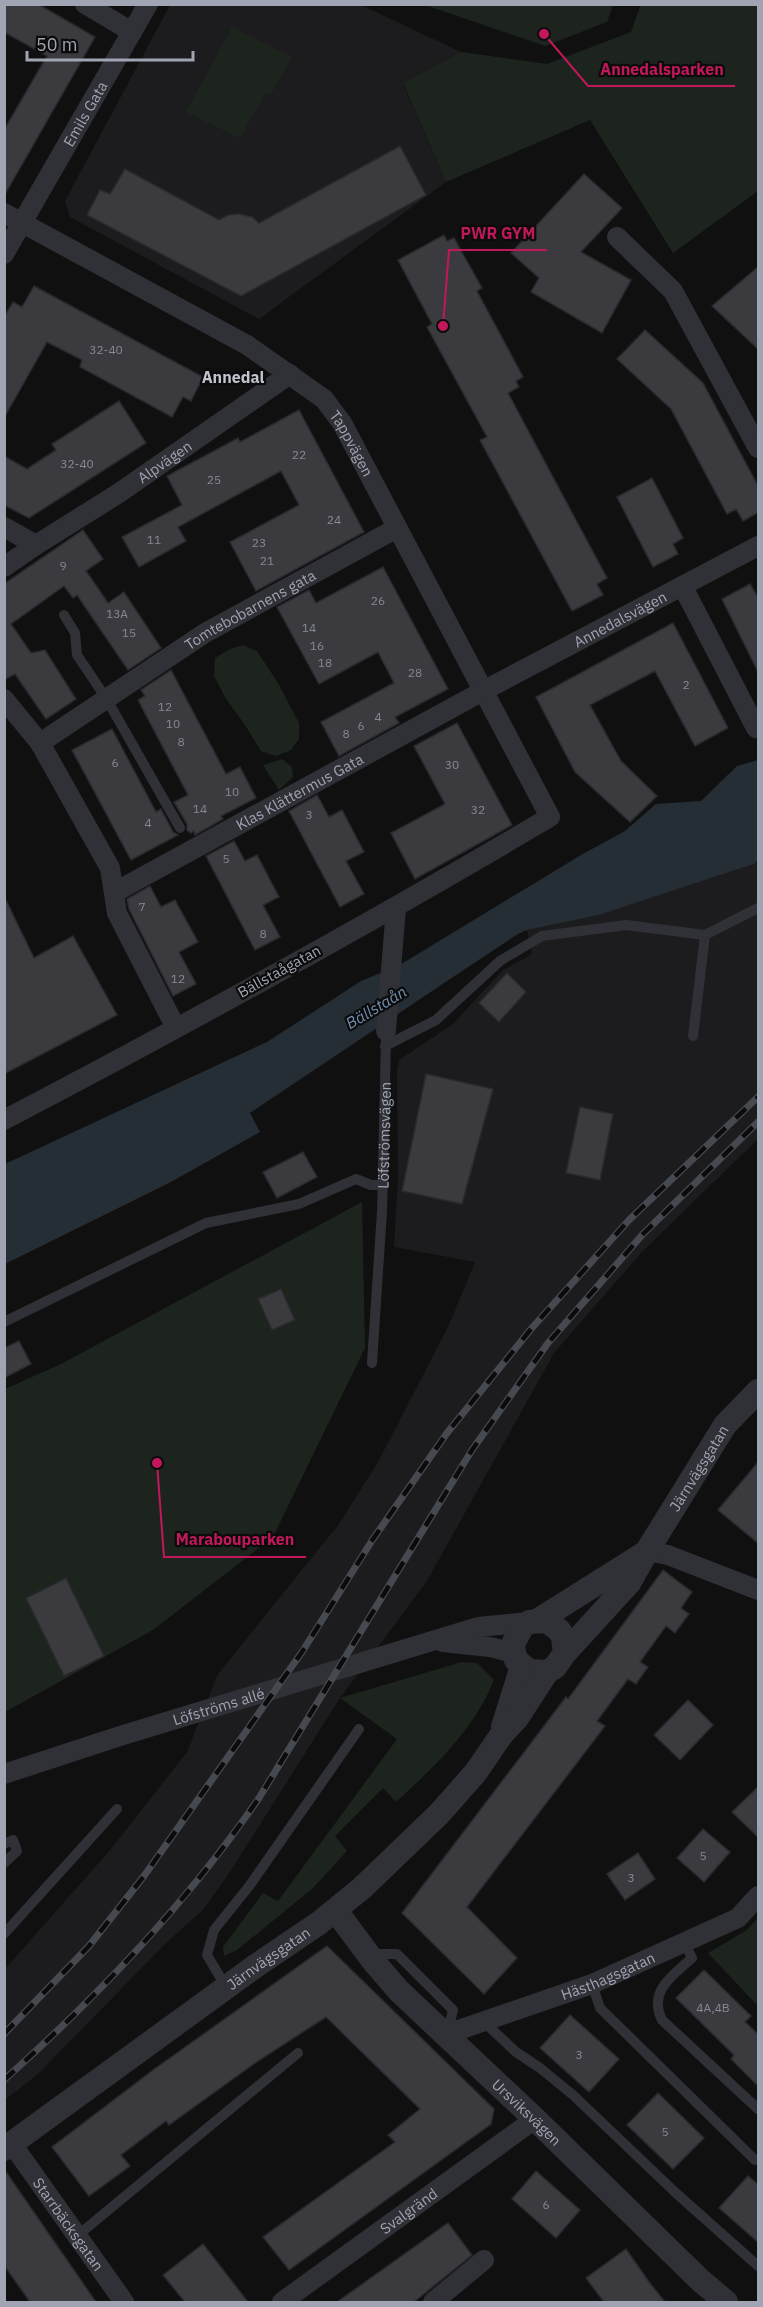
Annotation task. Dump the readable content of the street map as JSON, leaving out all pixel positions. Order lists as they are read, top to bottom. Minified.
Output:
{"streets":{"street":["Emils Gata","Tappvägen","Alpvägen","Tomtebobarnens gata","Annedalsvägen","Klas Klättermus Gata","Bällstaågatan","Löfströmsvägen","Järnvägsgatan","Löfströms allé","Hästhagsgatan","Ursviksvägen","Svalgränd","Starrbäcksgatan"]},"crossings":[["Emils Gata","Tappvägen"],["Tappvägen","Alpvägen"],["Tappvägen","Tomtebobarnens gata"],["Tappvägen","Annedalsvägen"],["Tappvägen","Klas Klättermus Gata"],["Tappvägen","Bällstaågatan"],["Annedalsvägen","Klas Klättermus Gata"],["Bällstaågatan","Löfströmsvägen"],["Järnvägsgatan","Löfströms allé"],["Järnvägsgatan","Ursviksvägen"],["Järnvägsgatan","Starrbäcksgatan"],["Hästhagsgatan","Ursviksvägen"],["Ursviksvägen","Svalgränd"]],"districts":["Annedal"],"water":["Bällstaån"],"places":["Annedalsparken","PWR GYM","Marabouparken"],"house_numbers":["32-40","22","32-40","25","24","11","23","21","9","26","13A","14","15","16","18","28","2","12","4","10","6","8","8","6","30","10","14","32","3","4","5","7","8","12","5","3","4A,4B","3","5","6"],"scale_bar":"50 m"}
